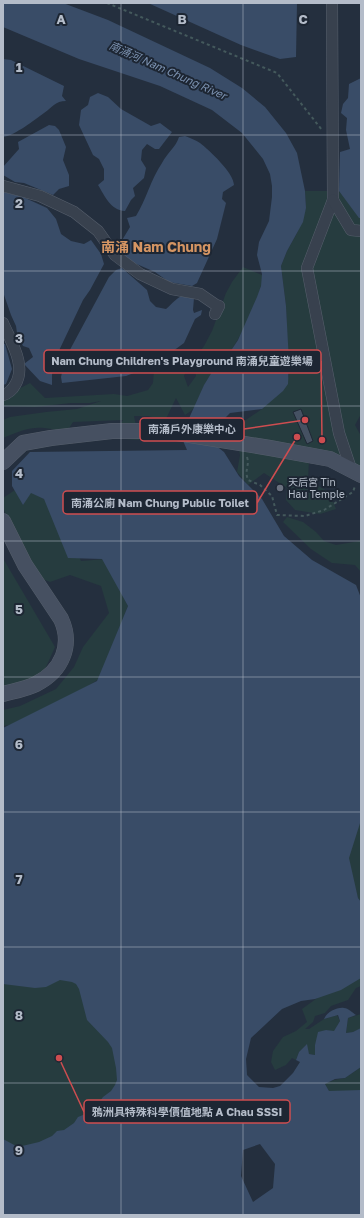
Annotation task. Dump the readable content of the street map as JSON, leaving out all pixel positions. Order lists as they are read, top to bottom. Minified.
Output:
{"districts":["南涌 Nam Chung"],"water":["南涌河 Nam Chung River"],"places":["南涌戶外康樂中心","南涌公廁 Nam Chung Public Toilet","Nam Chung Children's Playground 南涌兒童遊樂場","天后宮 Tin Hau Temple","鴉洲具特殊科學價值地點 A Chau SSSI"],"grid":{"columns":["A","B","C"],"rows":["1","2","3","4","5","6","7","8","9"]}}
